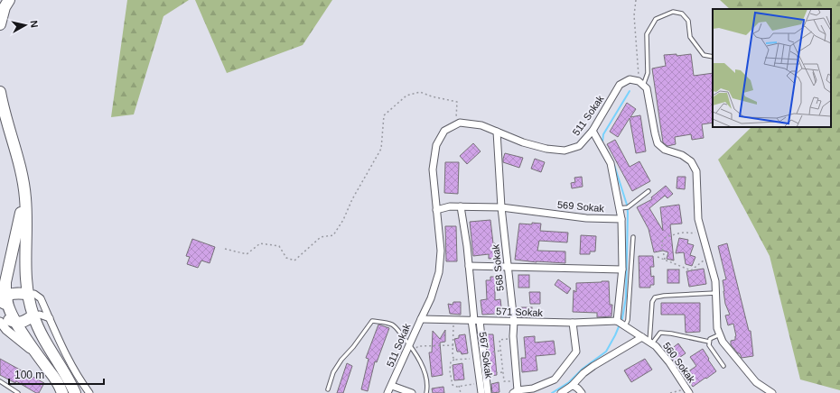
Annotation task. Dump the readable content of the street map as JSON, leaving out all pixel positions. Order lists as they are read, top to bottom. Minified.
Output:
{"streets":{"street":["511 Sokak","569 Sokak","568 Sokak","571 Sokak","567 Sokak","560 Sokak"]},"crossings":[["511 Sokak","569 Sokak"],["511 Sokak","568 Sokak"],["511 Sokak","571 Sokak"],["569 Sokak","568 Sokak"],["568 Sokak","571 Sokak"],["571 Sokak","567 Sokak"],["571 Sokak","560 Sokak"]],"scale_bar":"100 m","north":"right"}
